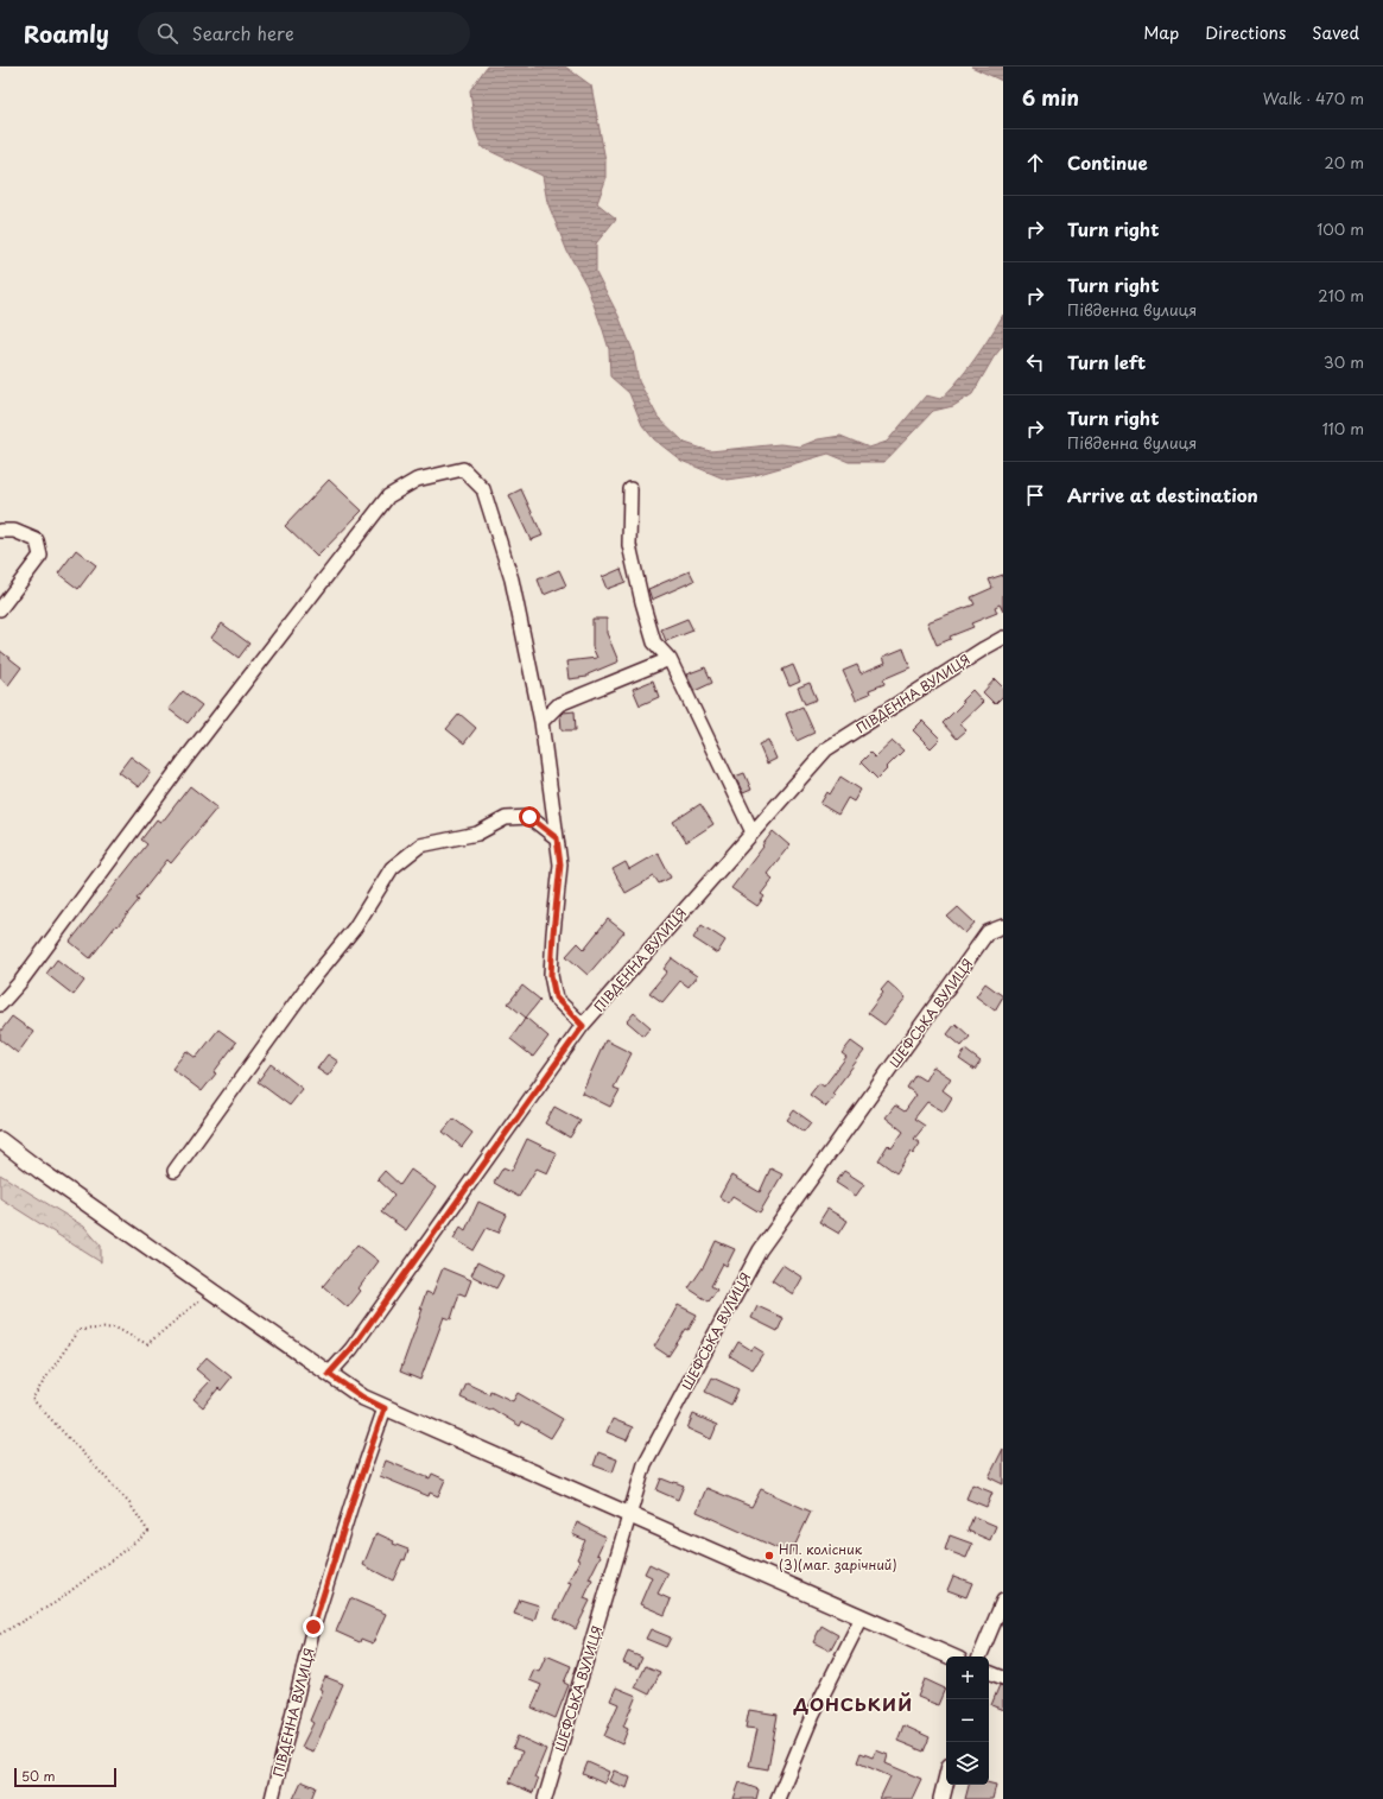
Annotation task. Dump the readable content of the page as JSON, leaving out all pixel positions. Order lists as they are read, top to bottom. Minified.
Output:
{"streets":{"street":["ПІВДЕННА ВУЛИЦЯ","ШЕФСЬКА ВУЛИЦЯ"]},"districts":["ДОНСЬКИЙ"],"places":["НП. колісник (3)(маг. зарічний)"],"scale_bar":"50 m","page":{"header":"Roamly","search":"Search here","nav":["Map","Directions","Saved"],"heading":["6 min","Walk · 470 m"],"list":[["Continue","20 m"],["Turn right","100 m"],["Turn right","Південна вулиця","210 m"],["Turn left","30 m"],["Turn right","Південна вулиця","110 m"],"Arrive at destination"],"map_buttons":["+","−"],"scale":"50 m"}}
